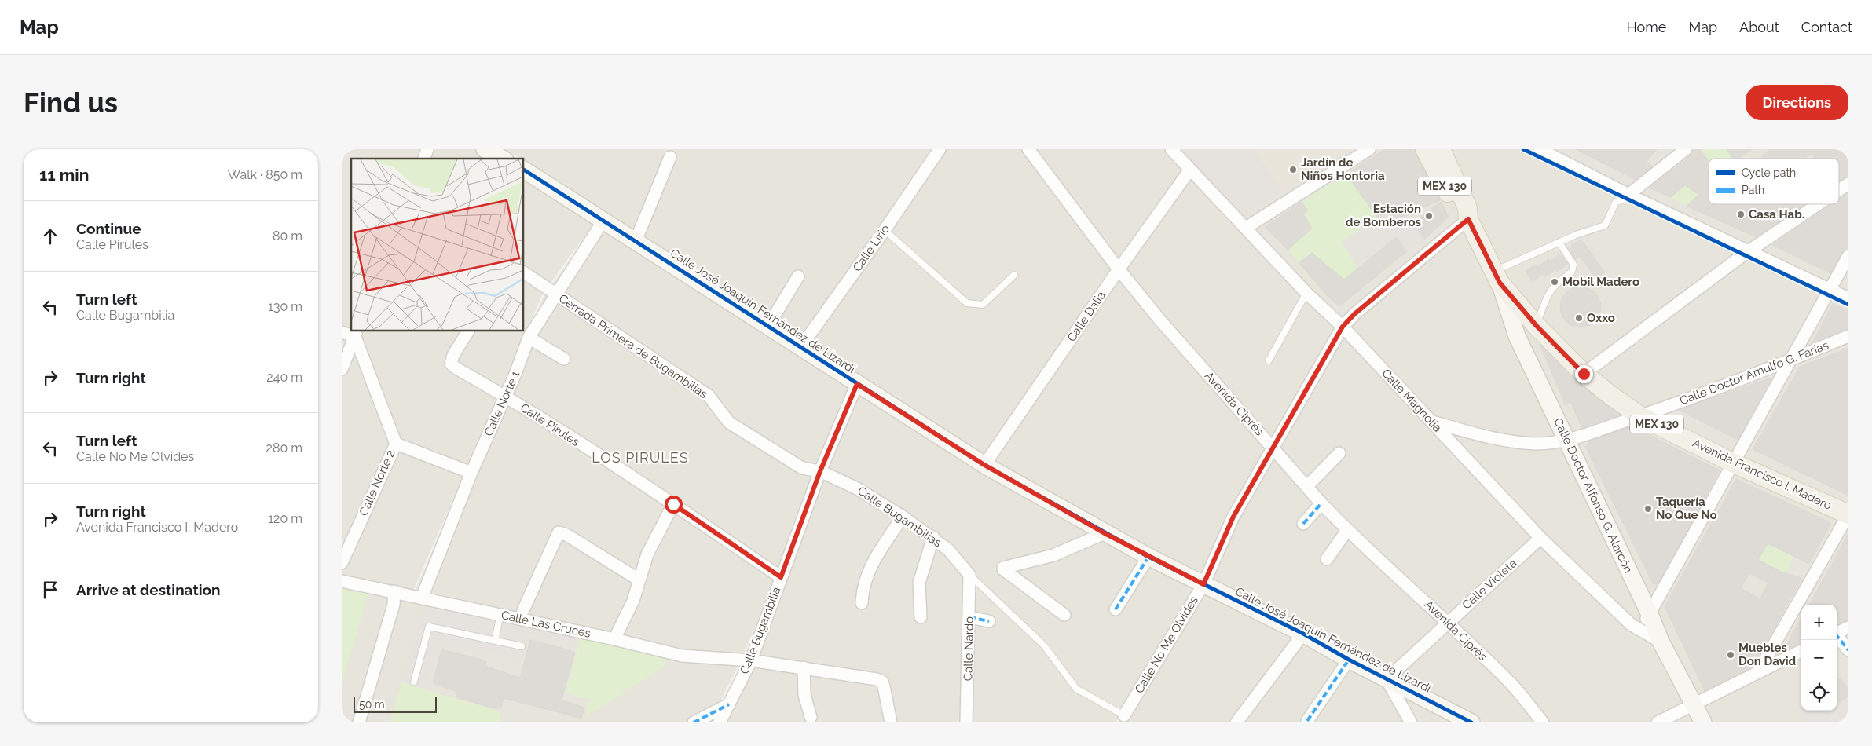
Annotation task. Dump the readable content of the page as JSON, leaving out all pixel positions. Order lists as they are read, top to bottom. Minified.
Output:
{"streets":{"main road":["MEX 130","Avenida Francisco I. Madero"],"street":["Calle Lirio","Calle José Joaquín Fernández de Lizardi","Calle Dalia","Cerrada Primera de Bugambilias","Calle Doctor Arnulfo G. Farías","Calle Magnolia","Calle Norte 1","Avenida Ciprés","Calle Pirules","Calle Norte 2","Calle Doctor Alfonso G. Alarcón","Calle Bugambilias","Calle Violeta","Calle Las Cruces","Calle Bugambilia","Calle No Me Olvides","Calle Nardo"]},"crossings":[["Calle Lirio","Calle José Joaquín Fernández de Lizardi"],["Calle José Joaquín Fernández de Lizardi","Calle Dalia"],["Calle José Joaquín Fernández de Lizardi","Calle Norte 1"],["Calle José Joaquín Fernández de Lizardi","Calle Violeta"],["Calle José Joaquín Fernández de Lizardi","Calle Bugambilia"],["Calle José Joaquín Fernández de Lizardi","Calle No Me Olvides"],["Calle Dalia","Calle Magnolia"],["Calle Dalia","Avenida Ciprés"],["Cerrada Primera de Bugambilias","Calle Norte 1"],["Cerrada Primera de Bugambilias","Calle Bugambilias"],["Cerrada Primera de Bugambilias","Calle Bugambilia"],["Calle Doctor Arnulfo G. Farías","Calle Magnolia"],["Calle Doctor Arnulfo G. Farías","Avenida Francisco I. Madero"],["Calle Doctor Arnulfo G. Farías","Calle Doctor Alfonso G. Alarcón"],["Calle Magnolia","Calle Doctor Alfonso G. Alarcón"],["Calle Magnolia","Calle Violeta"],["Calle Magnolia","Calle No Me Olvides"],["Calle Norte 1","Calle Pirules"],["Calle Norte 1","Calle Las Cruces"],["Avenida Ciprés","Calle Violeta"],["Avenida Ciprés","Calle No Me Olvides"],["Calle Pirules","Calle Bugambilia"],["Avenida Francisco I. Madero","Calle Doctor Alfonso G. Alarcón"],["Avenida Francisco I. Madero","Calle No Me Olvides"],["Calle Bugambilias","Calle Bugambilia"],["Calle Bugambilias","Calle Nardo"],["Calle Las Cruces","Calle Bugambilia"]],"districts":["LOS PIRULES"],"places":["Jardín de Niños Hontoria","Casa Hab.","Estación de Bomberos","Mobil Madero","Oxxo","Taquería No Que No","Muebles Don David"],"legend":["Cycle path","Path"],"scale_bar":"50 m","page":{"header":"Map","nav":["Home","Map","About","Contact"],"buttons":"Directions","title":"Find us","heading":["11 min","Walk · 850 m"],"list":[["Continue","Calle Pirules","80 m"],["Turn left","Calle Bugambilia","130 m"],["Turn right","240 m"],["Turn left","Calle No Me Olvides","280 m"],["Turn right","Avenida Francisco I. Madero","120 m"],"Arrive at destination"],"map_buttons":["+","−"],"scale":"50 m"}}
